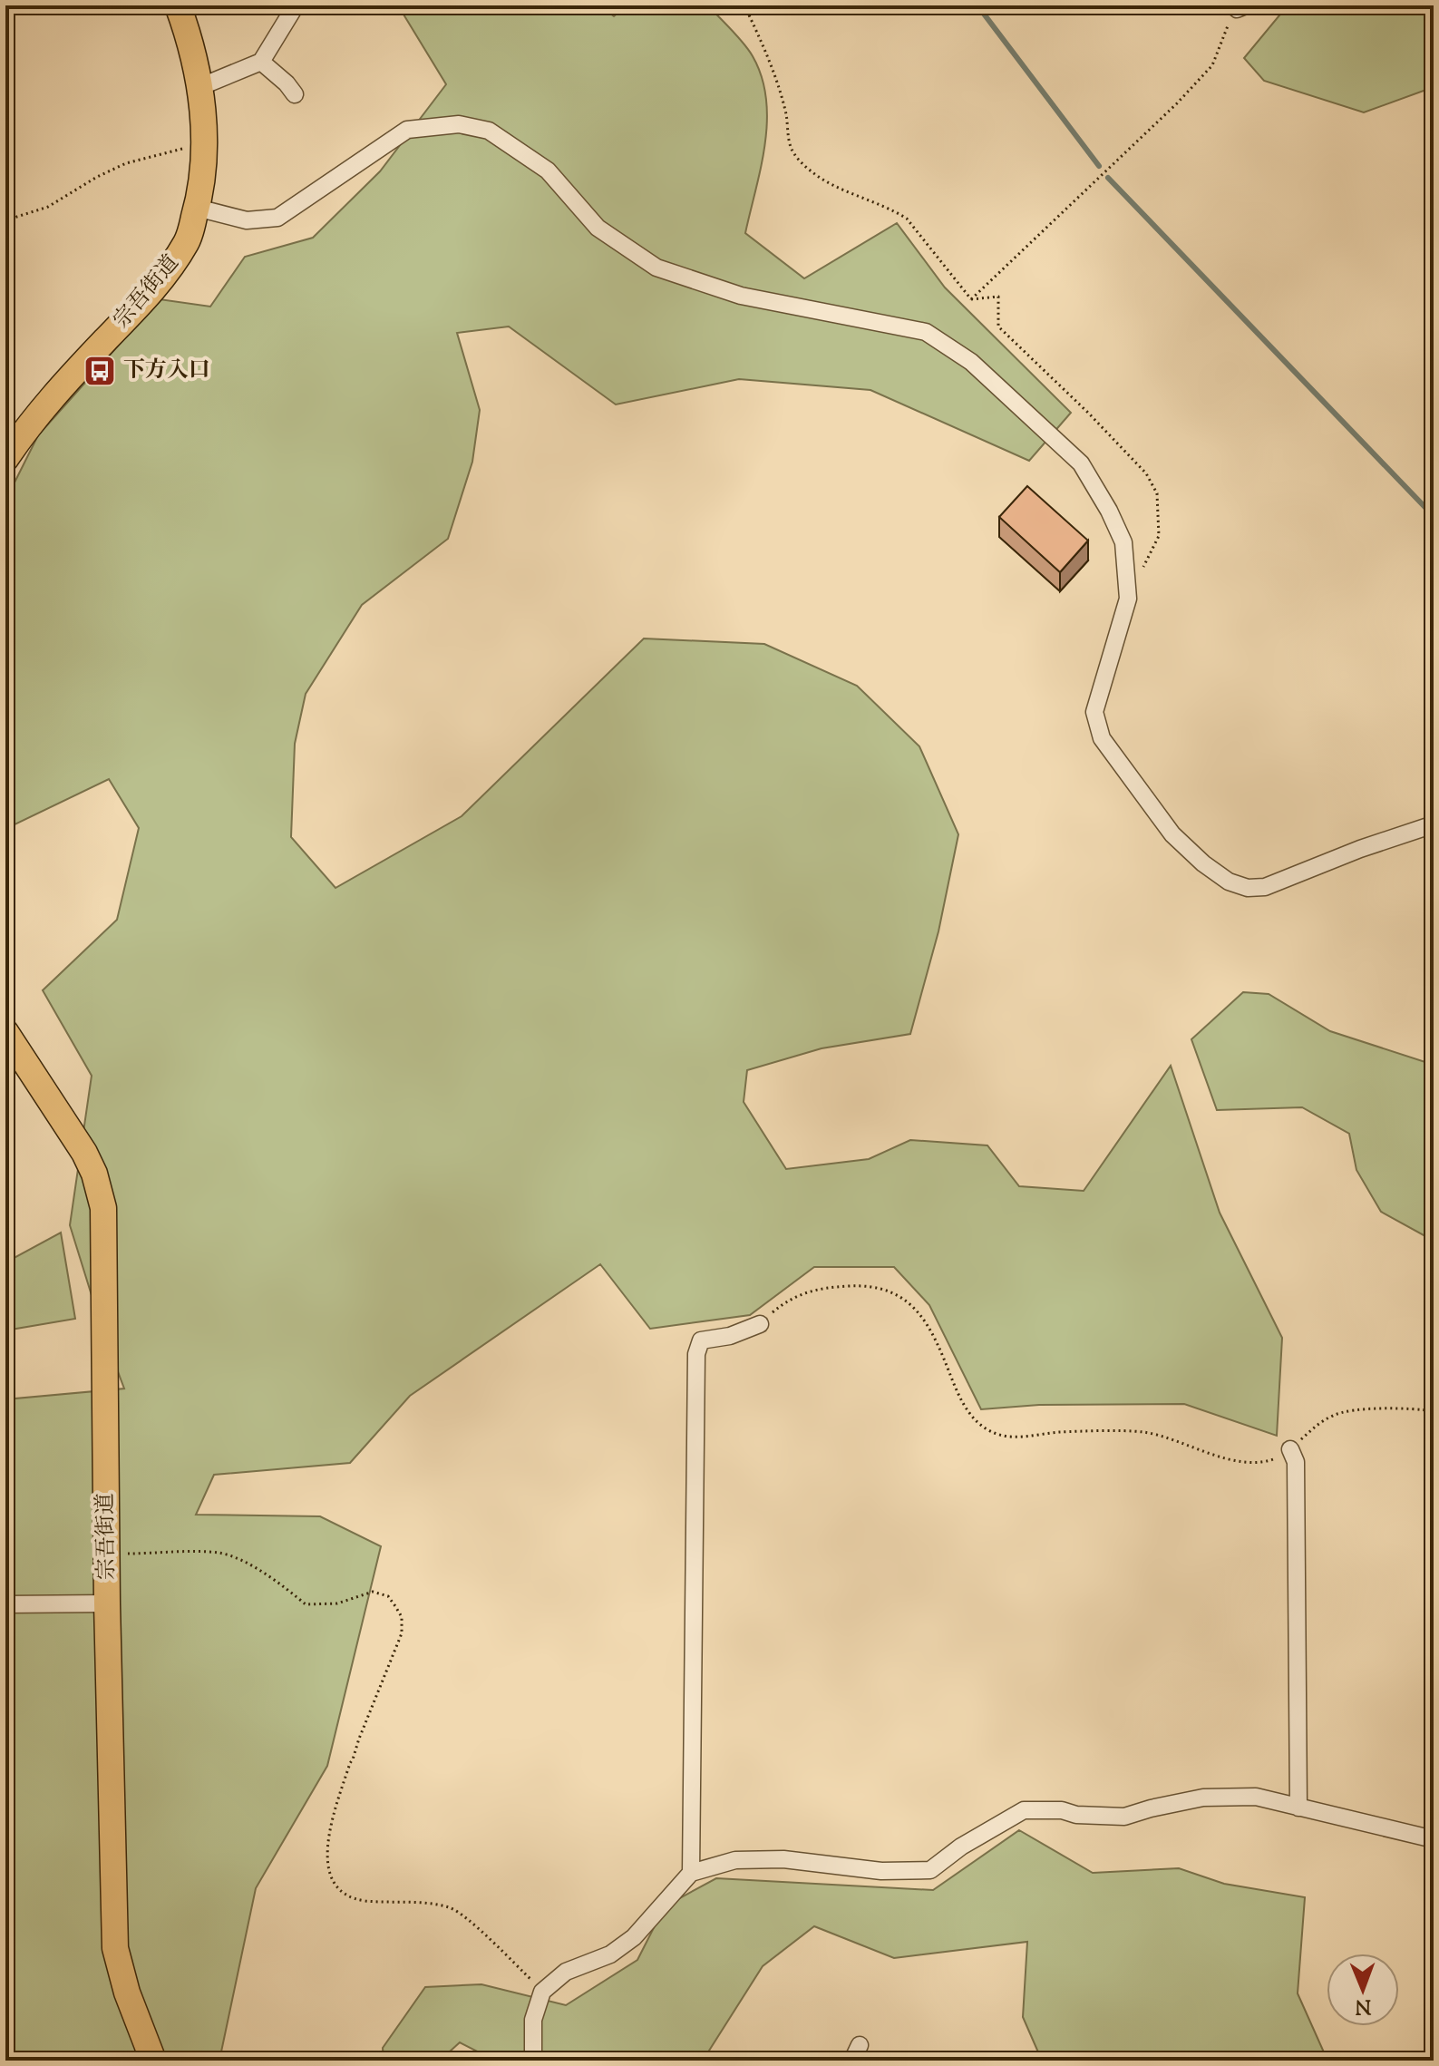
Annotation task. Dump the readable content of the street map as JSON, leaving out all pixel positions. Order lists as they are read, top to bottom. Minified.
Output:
{"streets":{"highway":["宗吾街道"]},"places":{"bus stop":["下方入口"]},"north":"bottom"}
